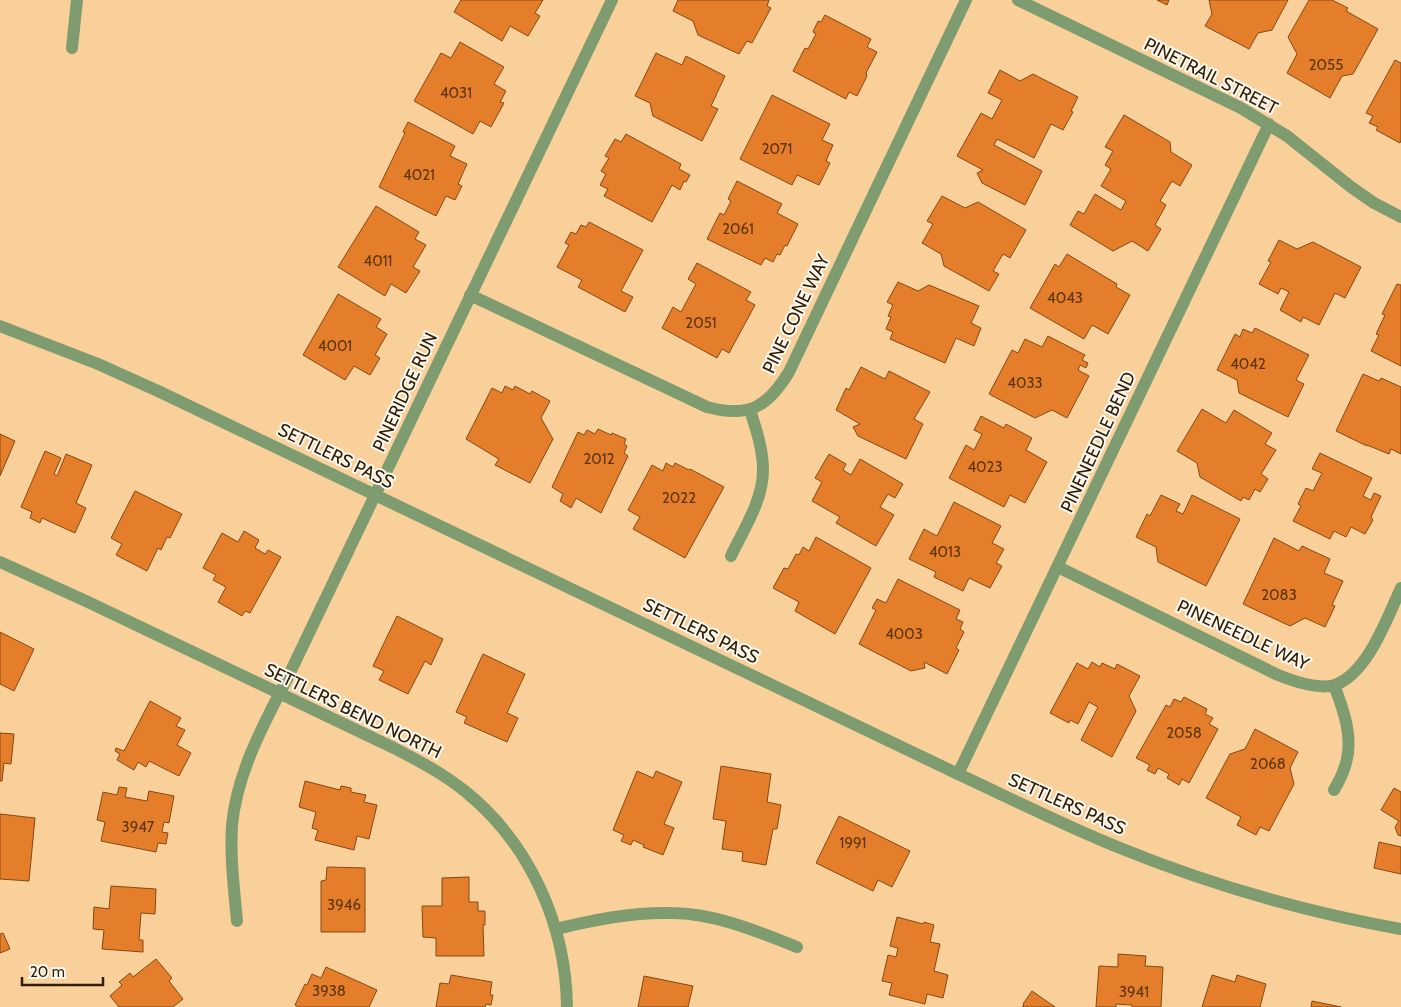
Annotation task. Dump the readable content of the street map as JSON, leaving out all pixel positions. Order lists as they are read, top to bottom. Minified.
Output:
{"streets":{"street":["PINETRAIL STREET","PINE CONE WAY","PINERIDGE RUN","PINENEEDLE BEND","SETTLERS PASS","PINENEEDLE WAY","SETTLERS BEND NORTH"]},"crossings":[["PINETRAIL STREET","PINENEEDLE BEND"],["PINE CONE WAY","PINERIDGE RUN"],["PINERIDGE RUN","SETTLERS PASS"],["PINERIDGE RUN","SETTLERS BEND NORTH"],["PINENEEDLE BEND","SETTLERS PASS"],["PINENEEDLE BEND","PINENEEDLE WAY"]],"house_numbers":["2055","4031","2071","4021","2061","4011","4043","2051","4001","4042","4033","2012","4023","2022","4013","2083","4003","2058","2068","3947","1991","3946","3938","3941"],"scale_bar":"20 m"}
